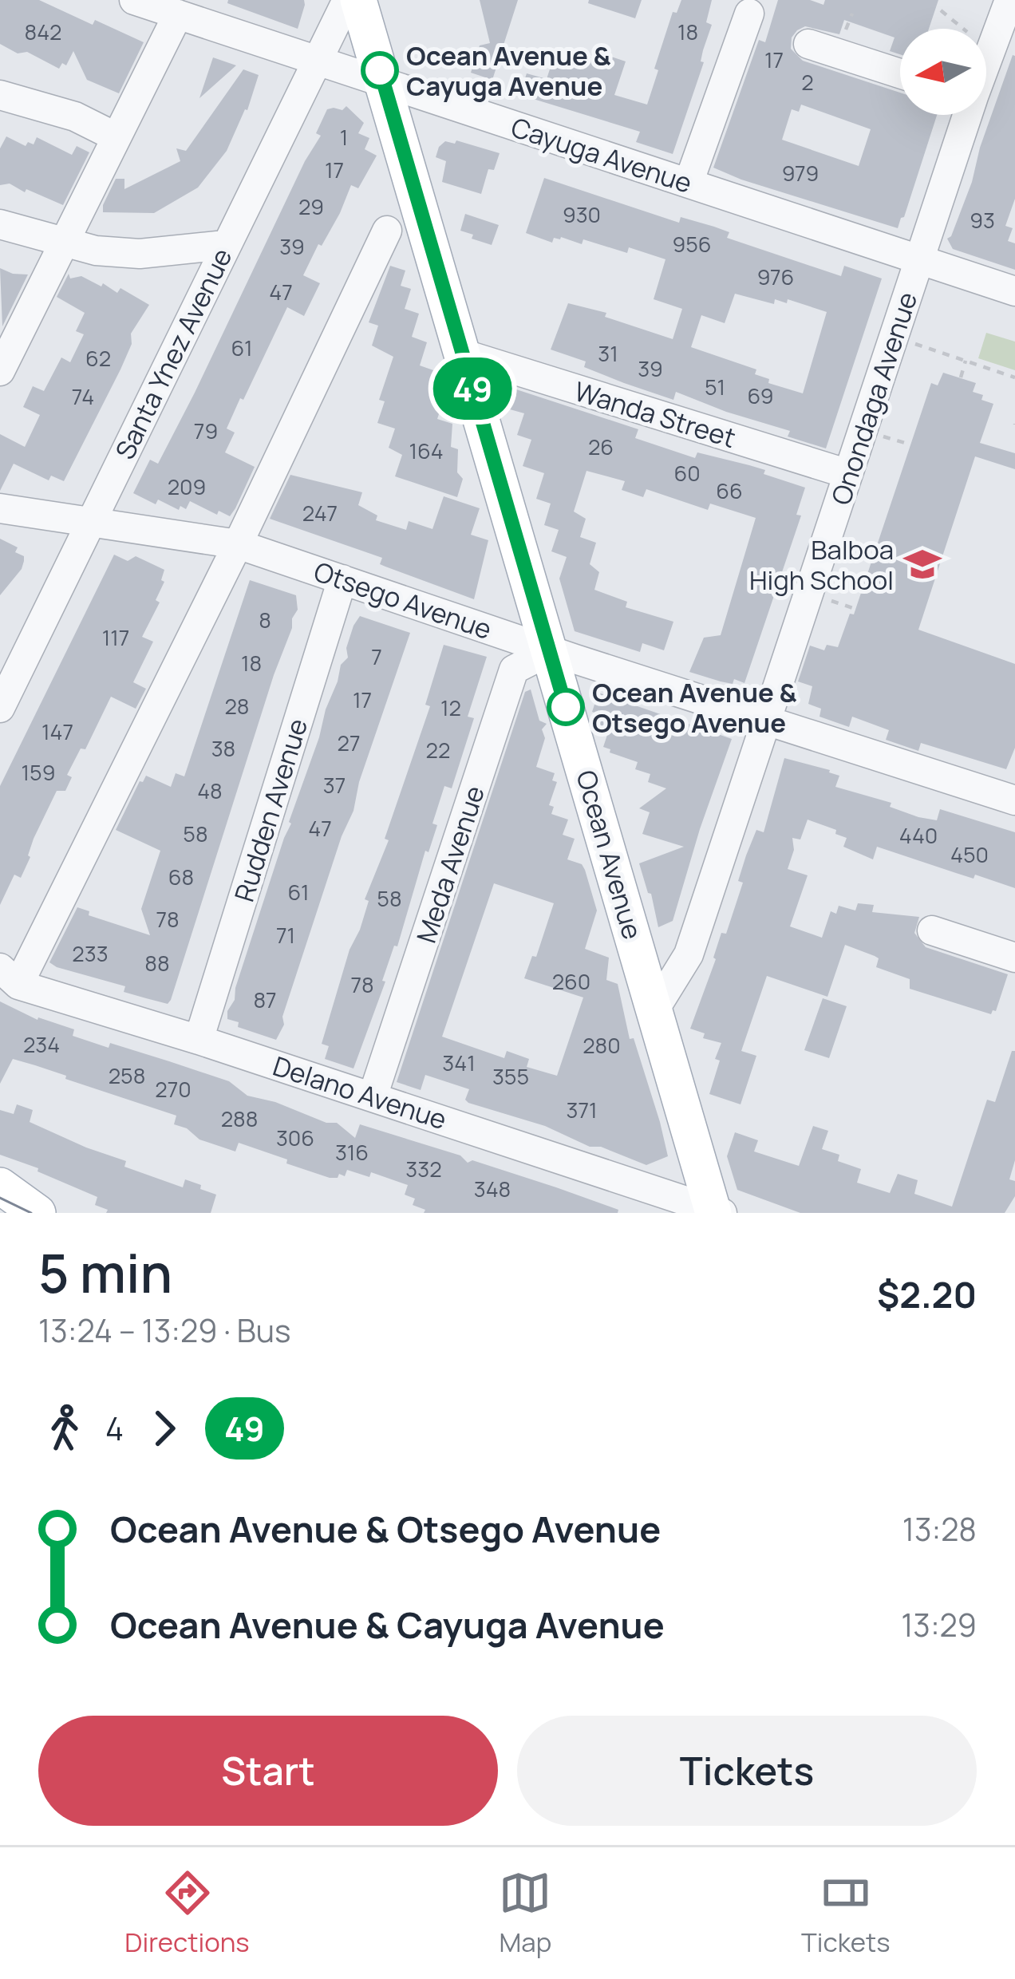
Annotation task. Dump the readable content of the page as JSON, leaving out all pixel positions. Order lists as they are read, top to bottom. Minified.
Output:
{"streets":{"main road":["Ocean Avenue"],"street":["Cayuga Avenue","Santa Ynez Avenue","Onondaga Avenue","Wanda Street","Otsego Avenue","Rudden Avenue","Meda Avenue","Delano Avenue"]},"crossings":[["Cayuga Avenue","Santa Ynez Avenue"],["Cayuga Avenue","Onondaga Avenue"],["Cayuga Avenue","Ocean Avenue"],["Santa Ynez Avenue","Otsego Avenue"],["Onondaga Avenue","Wanda Street"],["Onondaga Avenue","Otsego Avenue"],["Onondaga Avenue","Ocean Avenue"],["Wanda Street","Ocean Avenue"],["Otsego Avenue","Rudden Avenue"],["Otsego Avenue","Ocean Avenue"],["Otsego Avenue","Meda Avenue"],["Rudden Avenue","Delano Avenue"],["Ocean Avenue","Meda Avenue"],["Ocean Avenue","Delano Avenue"],["Meda Avenue","Delano Avenue"]],"places":{"other":["Ocean Avenue & Cayuga Avenue","Ocean Avenue & Otsego Avenue"],"school or university":["Balboa High School"]},"lines":["bus line 49"],"house_numbers":["842","18","17","2","1","17","979","29","930","93","956","39","976","47","61","31","62","39","51","69","74","79","26","164","60","209","66","247","8","117","7","18","17","28","12","147","27","38","22","159","37","48","47","58","440","450","68","61","58","78","71","233","88","260","78","87","234","280","341","258","355","270","371","288","306","316","332","348"],"north":"left","page":{"on_map":"49","heading":["5 min","13:24 – 13:29 · Bus","$2.20"],"legs":["4","49"],"list":[{"name":"Ocean Avenue & Otsego Avenue","value":"13:28"},{"name":"Ocean Avenue & Cayuga Avenue","value":"13:29"}],"buttons":["Start","Tickets"],"tabs":["Directions","Map","Tickets"]}}
